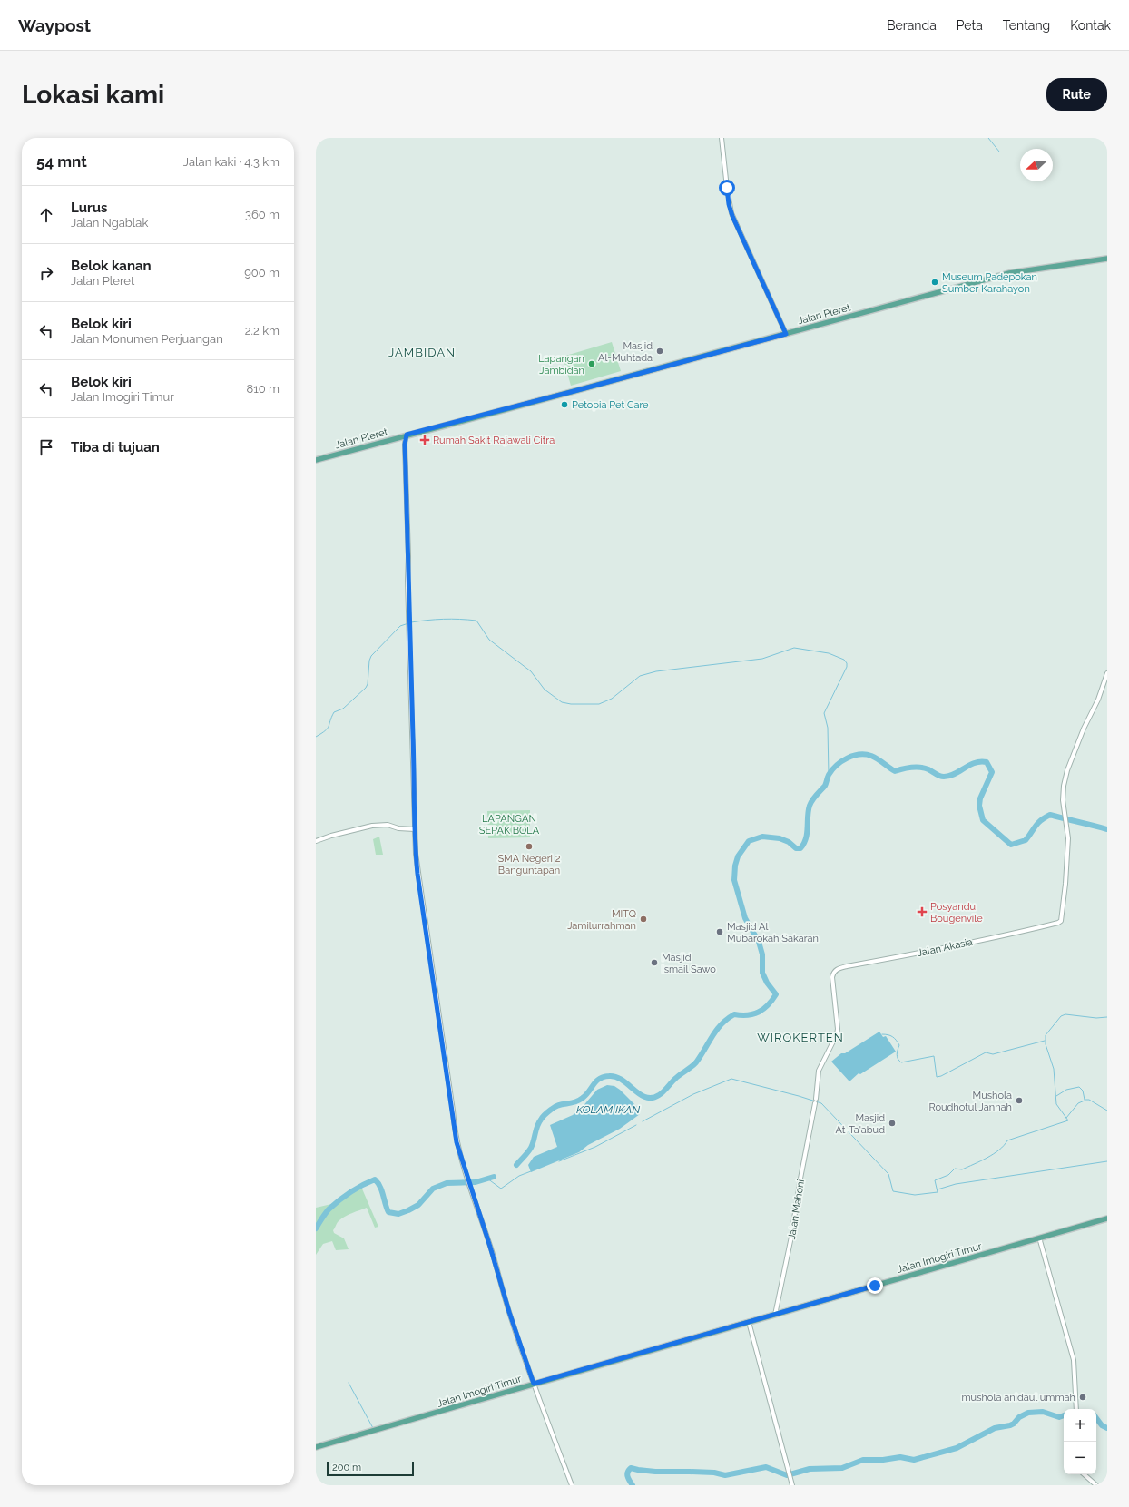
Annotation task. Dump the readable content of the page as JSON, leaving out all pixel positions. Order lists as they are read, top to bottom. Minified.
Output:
{"streets":{"main road":["Jalan Pleret","Jalan Imogiri Timur"],"street":["Jalan Akasia","Jalan Mahoni"]},"crossings":[["Jalan Mahoni","Jalan Imogiri Timur"]],"districts":["JAMBIDAN","WIROKERTEN"],"water":["KOLAM IKAN"],"parks":["LAPANGAN SEPAK BOLA"],"places":{"other":["Museum Padepokan Sumber Karahayon","Masjid Al-Muhtada","Lapangan Jambidan","Petopia Pet Care","SMA Negeri 2 Banguntapan","MITQ Jamilurrahman","Masjid Al Mubarokah Sakaran","Masjid Ismail Sawo","Mushola Roudhotul Jannah","Masjid At-Ta'abud","mushola anidaul ummah"],"health":["Rumah Sakit Rajawali Citra","Posyandu Bougenvile"]},"scale_bar":"200 m","north":"left","page":{"header":"Waypost","nav":["Beranda","Peta","Tentang","Kontak"],"buttons":"Rute","title":"Lokasi kami","heading":["54 mnt","Jalan kaki · 4.3 km"],"list":[["Lurus","Jalan Ngablak","360 m"],["Belok kanan","Jalan Pleret","900 m"],["Belok kiri","Jalan Monumen Perjuangan","2.2 km"],["Belok kiri","Jalan Imogiri Timur","810 m"],"Tiba di tujuan"],"map_buttons":["+","−"],"scale":"200 m"}}
